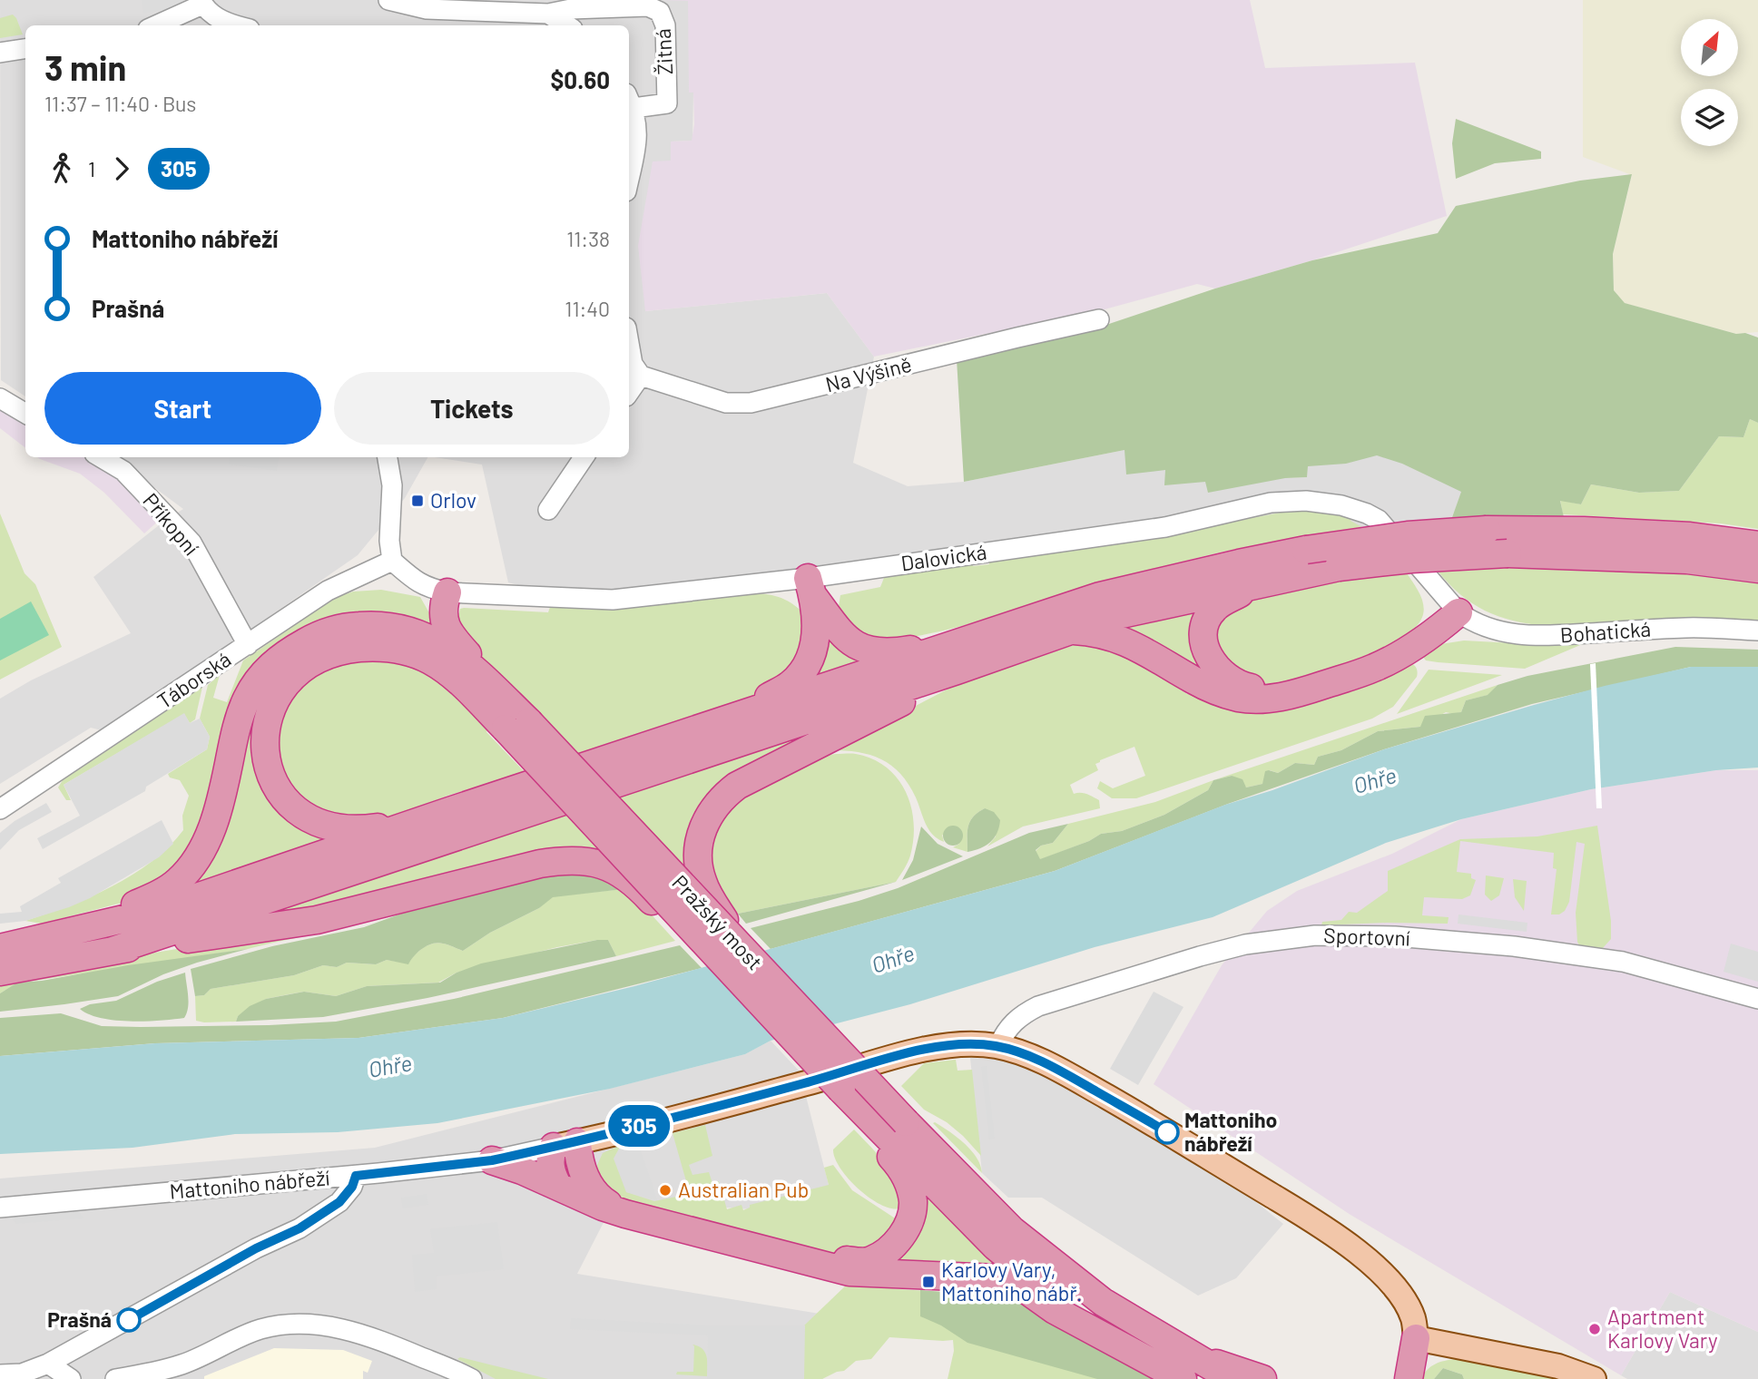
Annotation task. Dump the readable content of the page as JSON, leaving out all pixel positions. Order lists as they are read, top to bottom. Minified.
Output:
{"streets":{"highway":["Pražský most"],"main road":["Mattoniho nábřeží"],"street":["Žitná","Na Výšině","Příkopní","Dalovická","Bohatická","Táborská","Sportovní"]},"crossings":[["Příkopní","Táborská"],["Dalovická","Bohatická"],["Dalovická","Táborská"],["Sportovní","Mattoniho nábřeží"]],"water":["Ohře"],"places":{"transit":["Orlov","Karlovy Vary, Mattoniho nábř."],"other":["Mattoniho nábřeží","Australian Pub","Prašná","Apartment Karlovy Vary"]},"lines":["bus line 305"],"north":"top right","page":{"on_map":"305","heading":["3 min","11:37 – 11:40 · Bus","$0.60"],"legs":["1","305"],"list":[{"name":"Mattoniho nábřeží","value":"11:38"},{"name":"Prašná","value":"11:40"}],"buttons":["Start","Tickets"]}}
